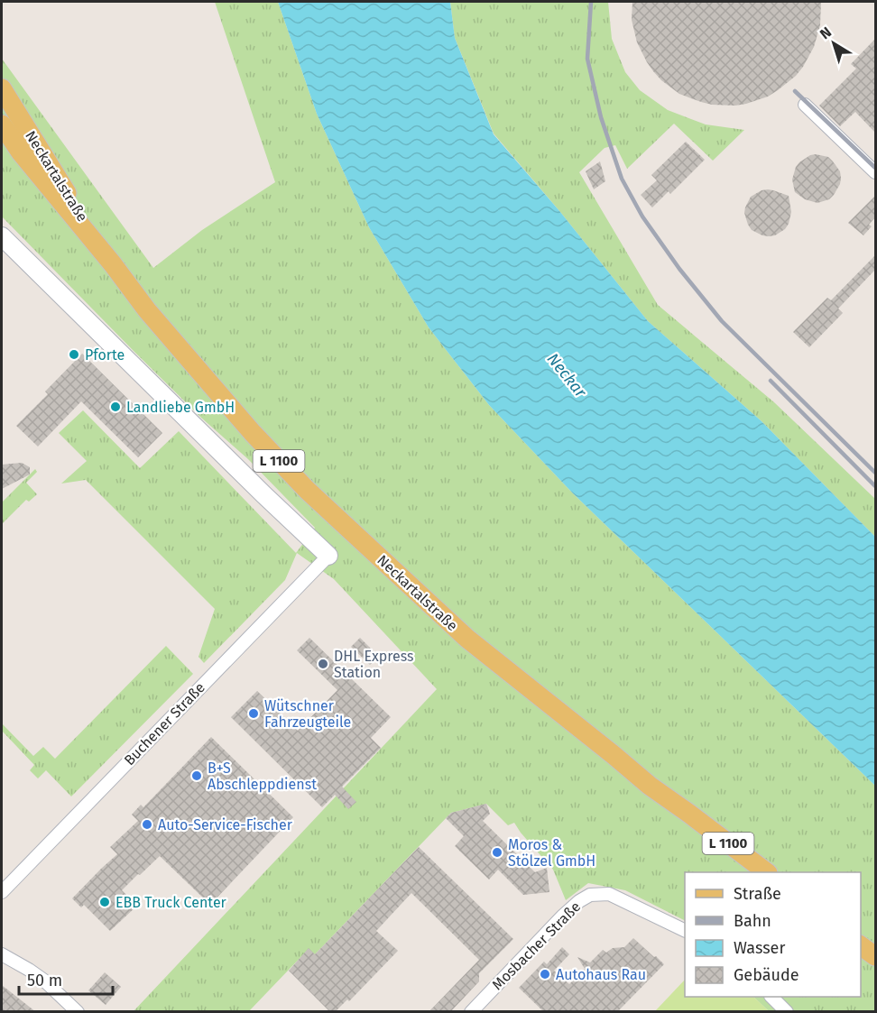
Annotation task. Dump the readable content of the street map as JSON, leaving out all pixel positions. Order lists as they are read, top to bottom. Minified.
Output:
{"streets":{"main road":["Neckartalstraße","L 1100"],"street":["Buchener Straße","Mosbacher Straße"]},"water":["Neckar"],"places":["Pforte","Landliebe GmbH","DHL Express Station","Wütschner Fahrzeugteile","B+S Abschleppdienst","Auto-Service-Fischer","Moros & Stölzel GmbH","EBB Truck Center","Autohaus Rau"],"legend":["Straße","Bahn","Wasser","Gebäude"],"scale_bar":"50 m","north":"top left"}
